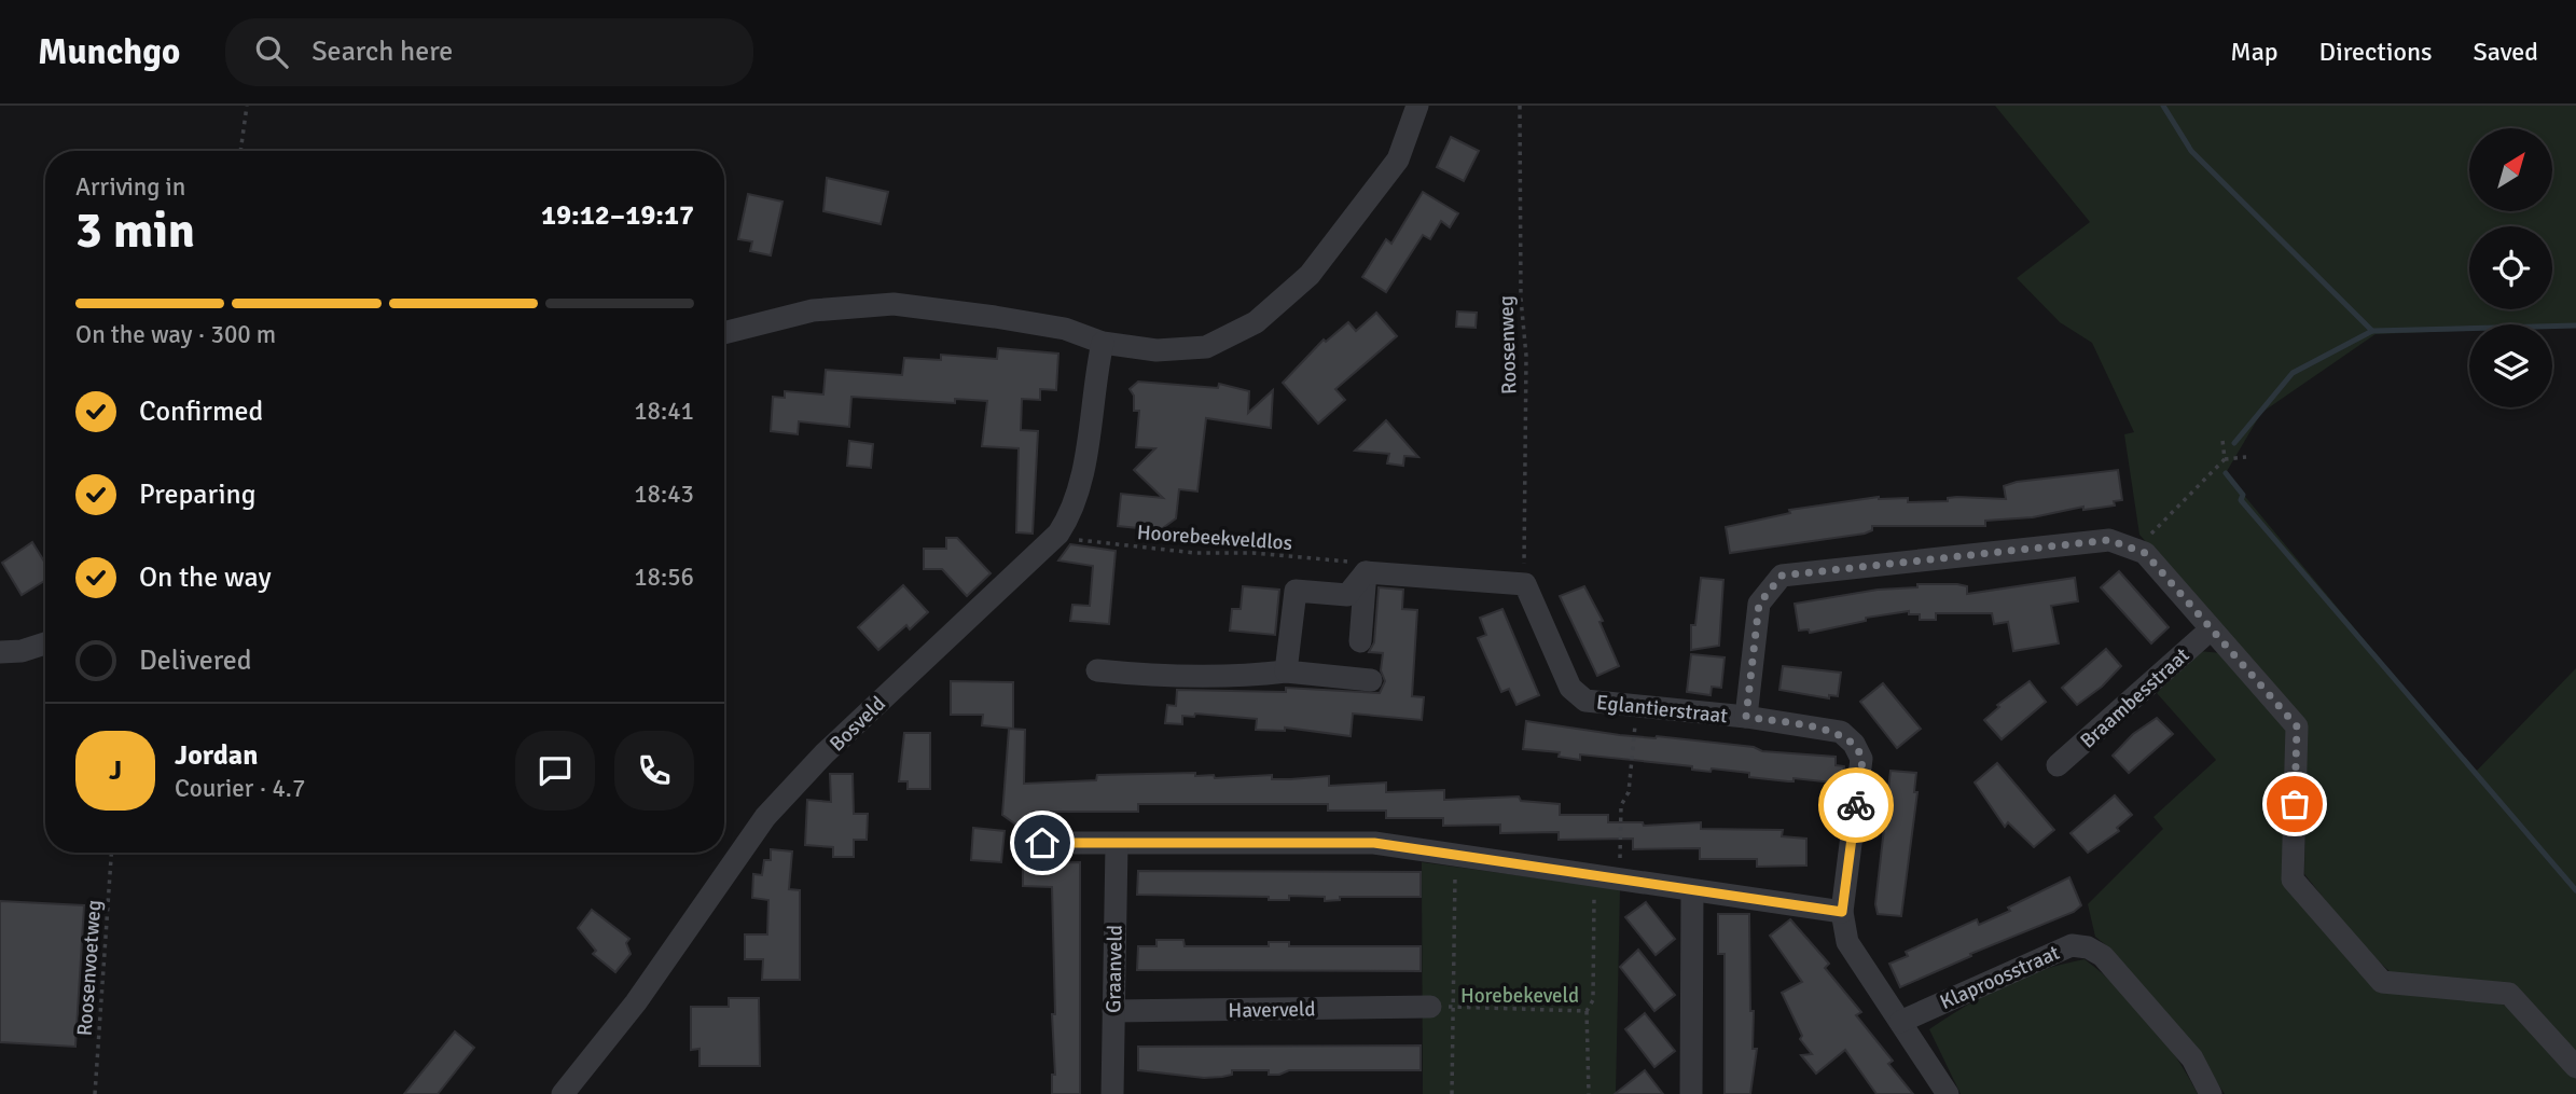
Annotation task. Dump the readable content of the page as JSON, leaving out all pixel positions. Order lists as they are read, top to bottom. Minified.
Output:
{"streets":{"street":["Braambesstraat","Eglantierstraat","Bosveld","Graanveld","Klaproosstraat","Haverveld"],"path":["Roosenweg","Hoorebeekveldlos","Roosenvoetweg"]},"crossings":[["Roosenweg","Eglantierstraat"],["Hoorebeekveldlos","Bosveld"],["Graanveld","Haverveld"]],"parks":["Horebekeveld"],"north":"top right","page":{"header":"Munchgo","search":"Search here","nav":["Map","Directions","Saved"],"heading":["3 min","Arriving in","19:12–19:17"],"panel":["Jordan","Courier · 4.7"],"bar":"On the way · 300 m","list":[["Confirmed","18:41"],["Preparing","18:43"],["On the way","18:56"],"Delivered"],"round":"J"}}
